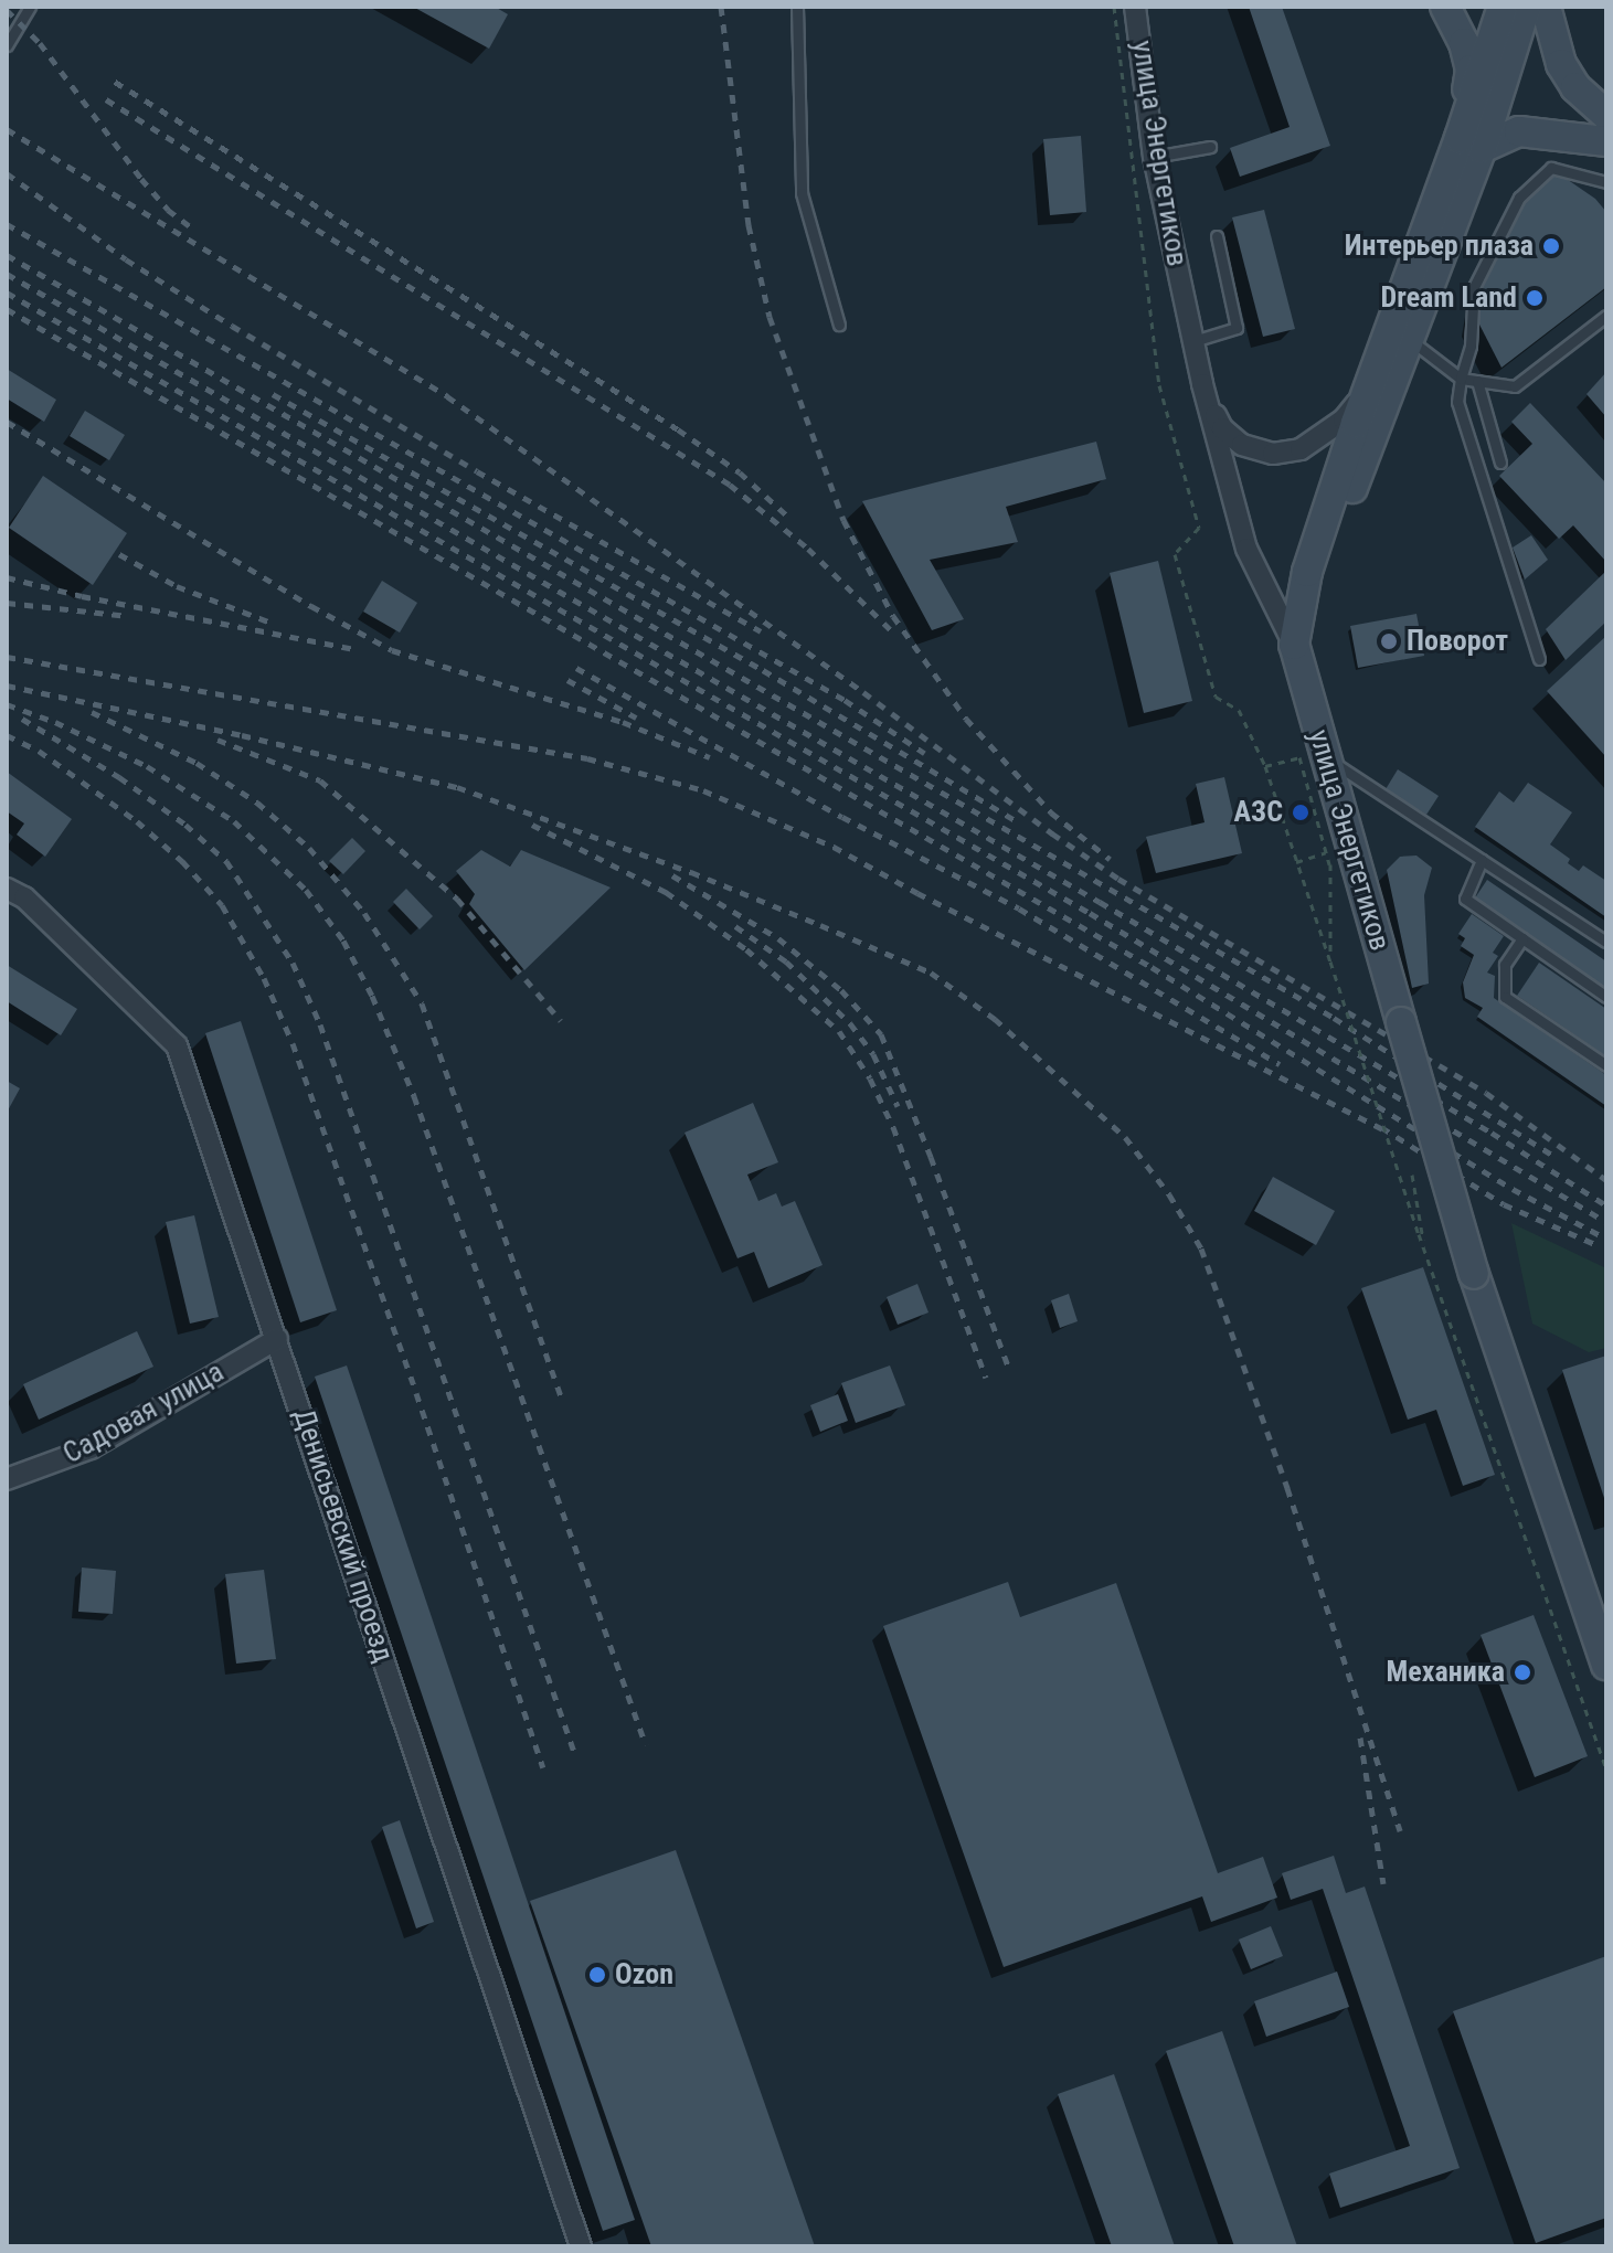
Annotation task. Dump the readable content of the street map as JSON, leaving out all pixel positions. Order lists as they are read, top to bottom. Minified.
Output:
{"streets":{"main road":["улица Энергетиков"],"street":["Садовая улица","Денисьевский проезд"]},"crossings":[["Садовая улица","Денисьевский проезд"]],"places":["Интерьер плаза","Dream Land","Поворот","АЗС","Механика","Ozon"]}
